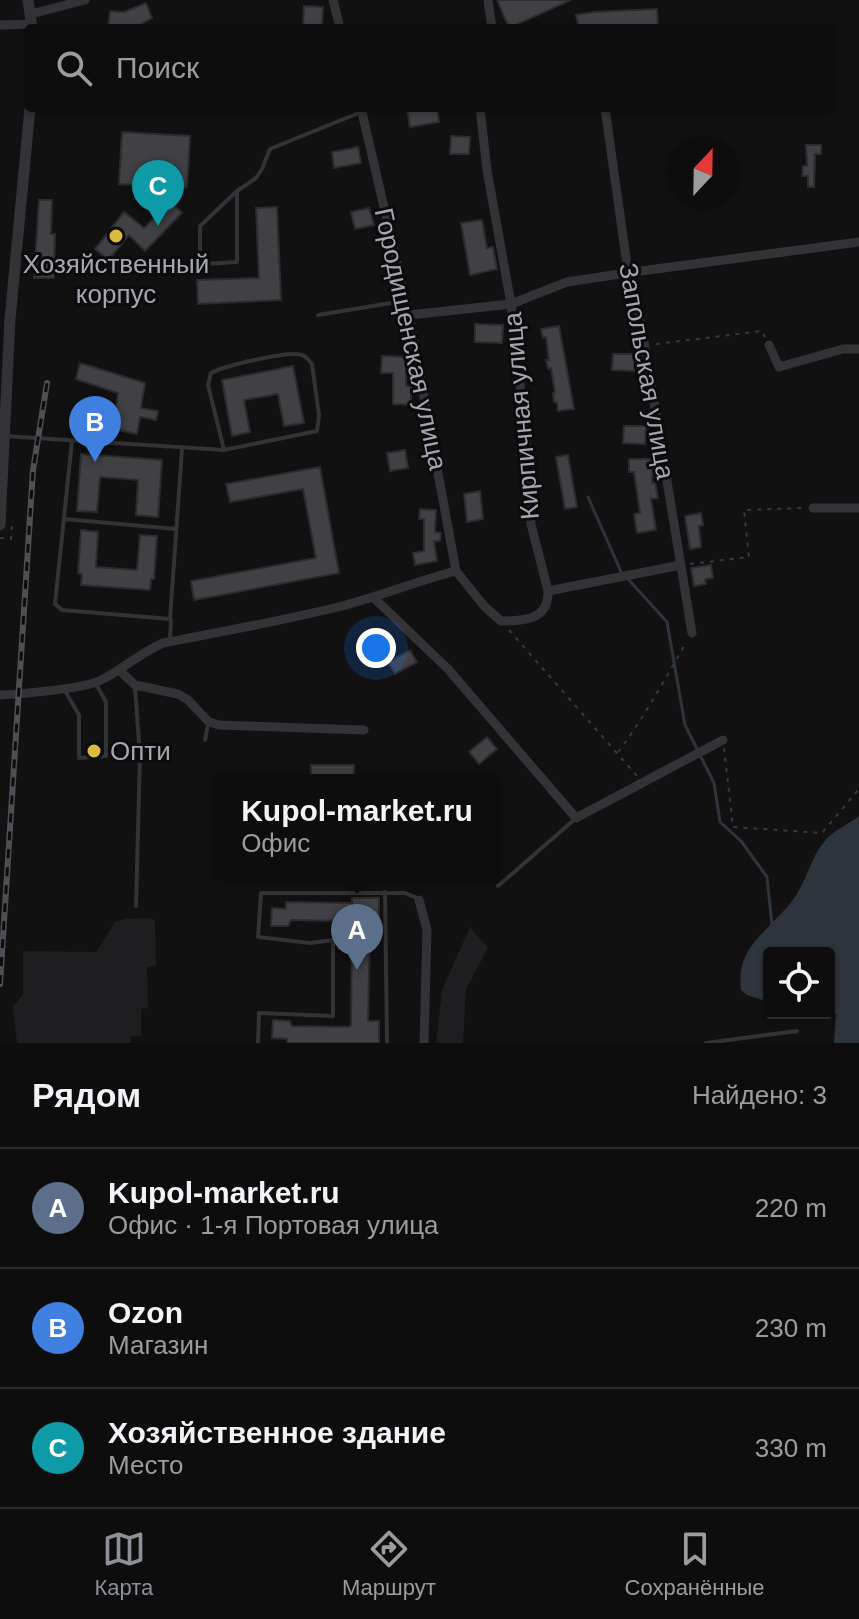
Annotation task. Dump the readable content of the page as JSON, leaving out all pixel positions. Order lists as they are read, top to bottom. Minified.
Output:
{"streets":{"street":["Городищенская улица","Запольская улица","Кирпичная улица"]},"places":["Хозяйственный корпус","Опти"],"north":"top","page":{"search":"Поиск","pins":["C","B","A"],"popup":["Kupol-market.ru","Офис"],"heading":["Рядом","Найдено: 3"],"list":[{"mark":"A","name":"Kupol-market.ru","note":"Офис · 1-я Портовая улица","value":"220 m"},{"mark":"B","name":"Ozon","note":"Магазин","value":"230 m"},{"mark":"C","name":"Хозяйственное здание","note":"Место","value":"330 m"}],"nav":["Карта","Маршрут","Сохранённые"]}}
